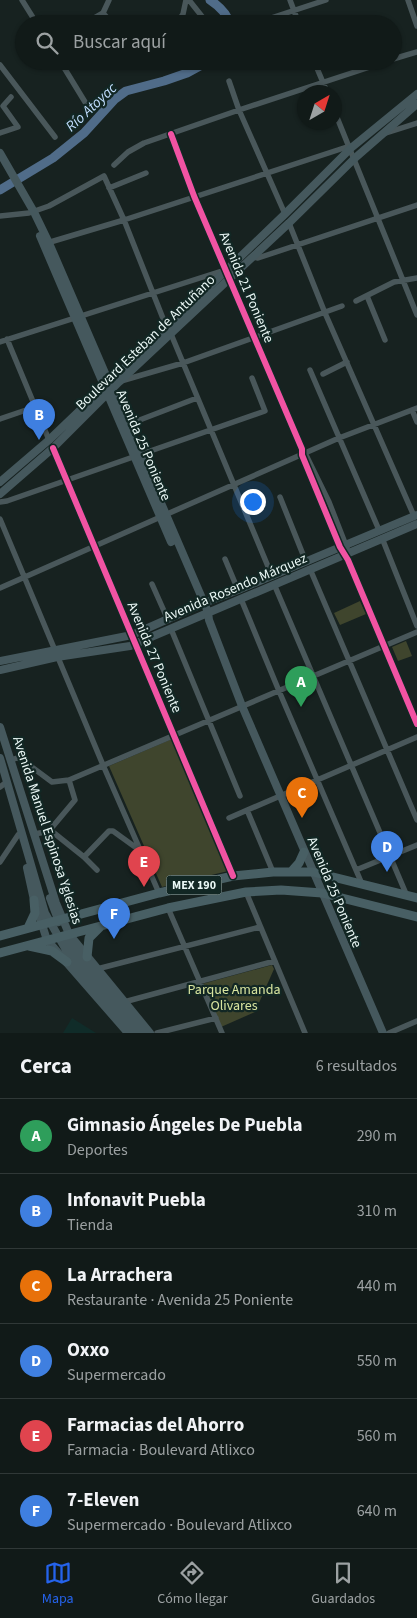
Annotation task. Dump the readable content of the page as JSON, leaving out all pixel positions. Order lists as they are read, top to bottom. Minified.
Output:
{"streets":{"main road":["Boulevard Esteban de Antuñano","Avenida 25 Poniente","Avenida Rosendo Márquez","Avenida Manuel Espinosa Yglesias","MEX 190"],"street":["Avenida 21 Poniente","Avenida 27 Poniente"]},"crossings":[["Avenida 21 Poniente","Boulevard Esteban de Antuñano"],["Avenida 21 Poniente","Avenida Rosendo Márquez"],["Boulevard Esteban de Antuñano","Avenida 25 Poniente"],["Boulevard Esteban de Antuñano","Avenida 27 Poniente"],["Avenida 25 Poniente","Avenida Rosendo Márquez"],["Avenida 25 Poniente","MEX 190"],["Avenida Rosendo Márquez","Avenida 27 Poniente"],["Avenida 27 Poniente","MEX 190"],["Avenida Manuel Espinosa Yglesias","MEX 190"]],"water":["Río Atoyac"],"parks":["Parque Amanda Olivares"],"north":"top right","page":{"search":"Buscar aquí","pins":["B","A","C","D","E","F"],"heading":["Cerca","6 resultados"],"list":[{"mark":"A","name":"Gimnasio Ángeles De Puebla","note":"Deportes","value":"290 m"},{"mark":"B","name":"Infonavit Puebla","note":"Tienda","value":"310 m"},{"mark":"C","name":"La Arrachera","note":"Restaurante · Avenida 25 Poniente","value":"440 m"},{"mark":"D","name":"Oxxo","note":"Supermercado","value":"550 m"},{"mark":"E","name":"Farmacias del Ahorro","note":"Farmacia · Boulevard Atlixco","value":"560 m"},{"mark":"F","name":"7-Eleven","note":"Supermercado · Boulevard Atlixco","value":"640 m"}],"nav":["Mapa","Cómo llegar","Guardados"]}}
